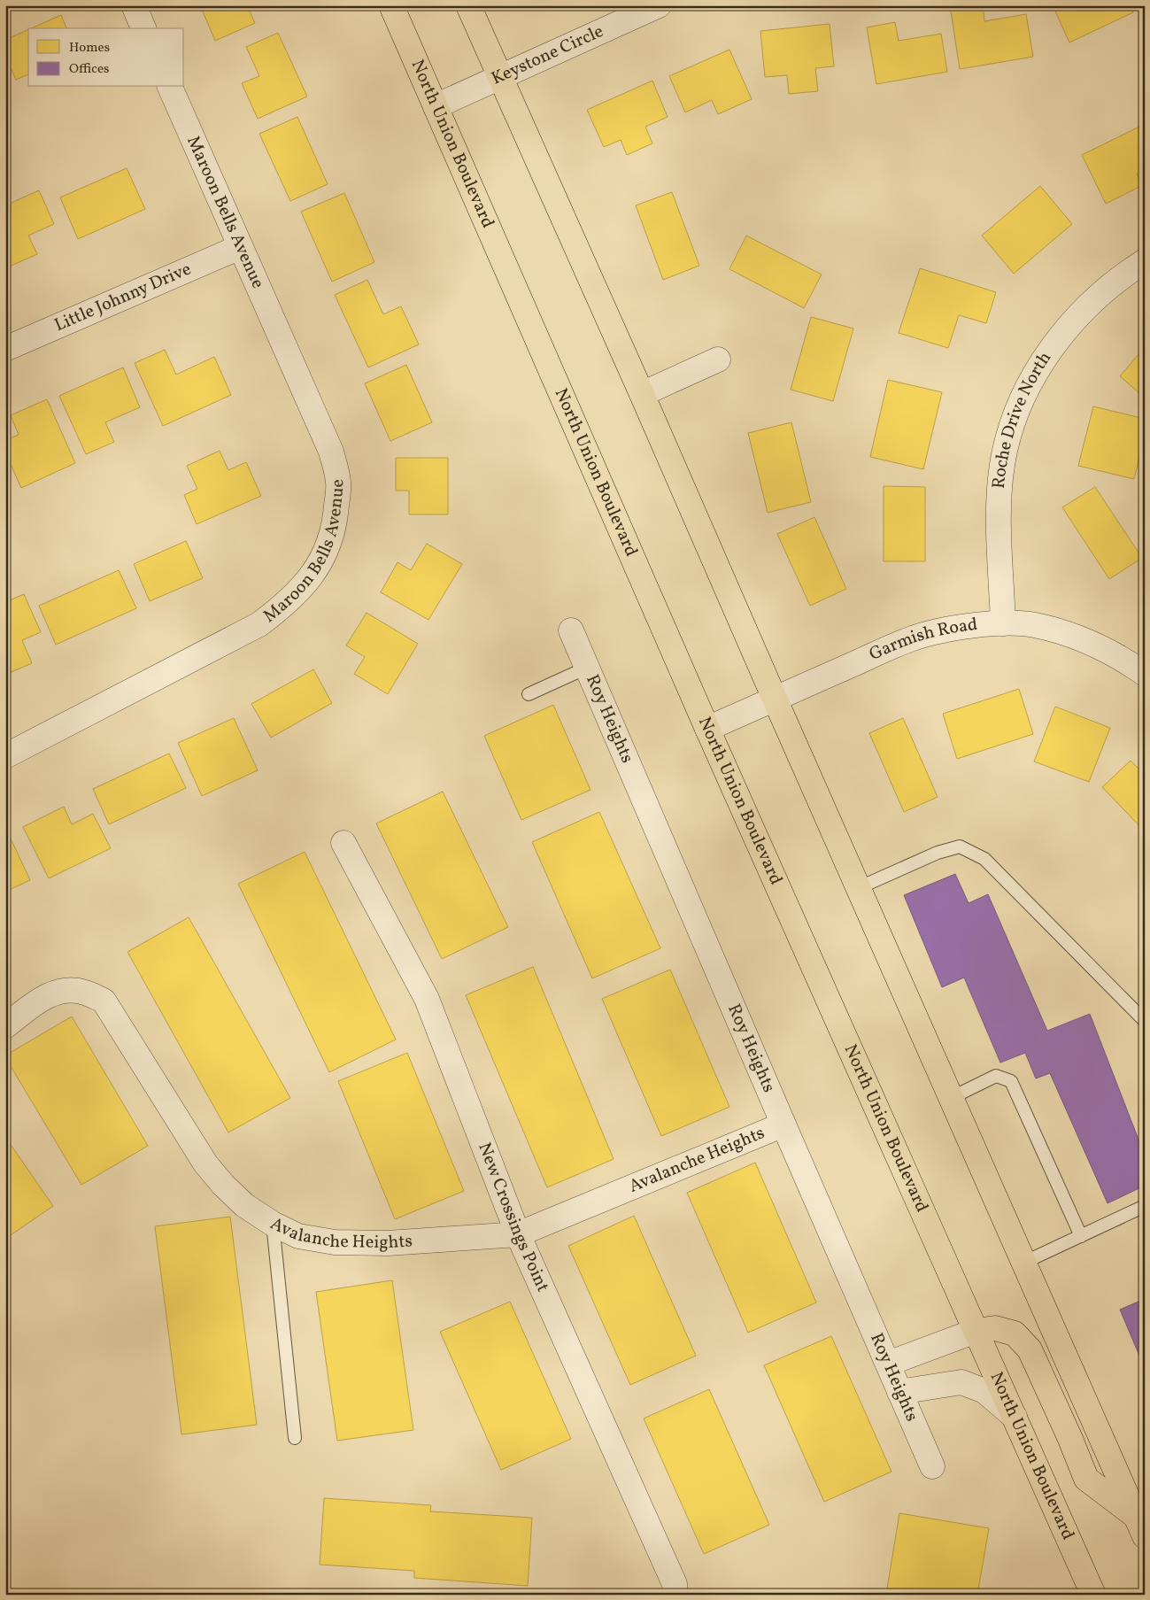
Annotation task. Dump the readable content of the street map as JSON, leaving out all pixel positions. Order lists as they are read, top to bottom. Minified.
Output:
{"streets":{"main road":["North Union Boulevard"],"street":["Keystone Circle","Maroon Bells Avenue","Little Johnny Drive","Roche Drive North","Garmish Road","Roy Heights","Avalanche Heights","New Crossings Point"]},"crossings":[["Keystone Circle","North Union Boulevard"],["North Union Boulevard","Garmish Road"],["Maroon Bells Avenue","Little Johnny Drive"],["Roche Drive North","Garmish Road"],["Roy Heights","Avalanche Heights"],["Avalanche Heights","New Crossings Point"]],"legend":["Homes","Offices"]}
